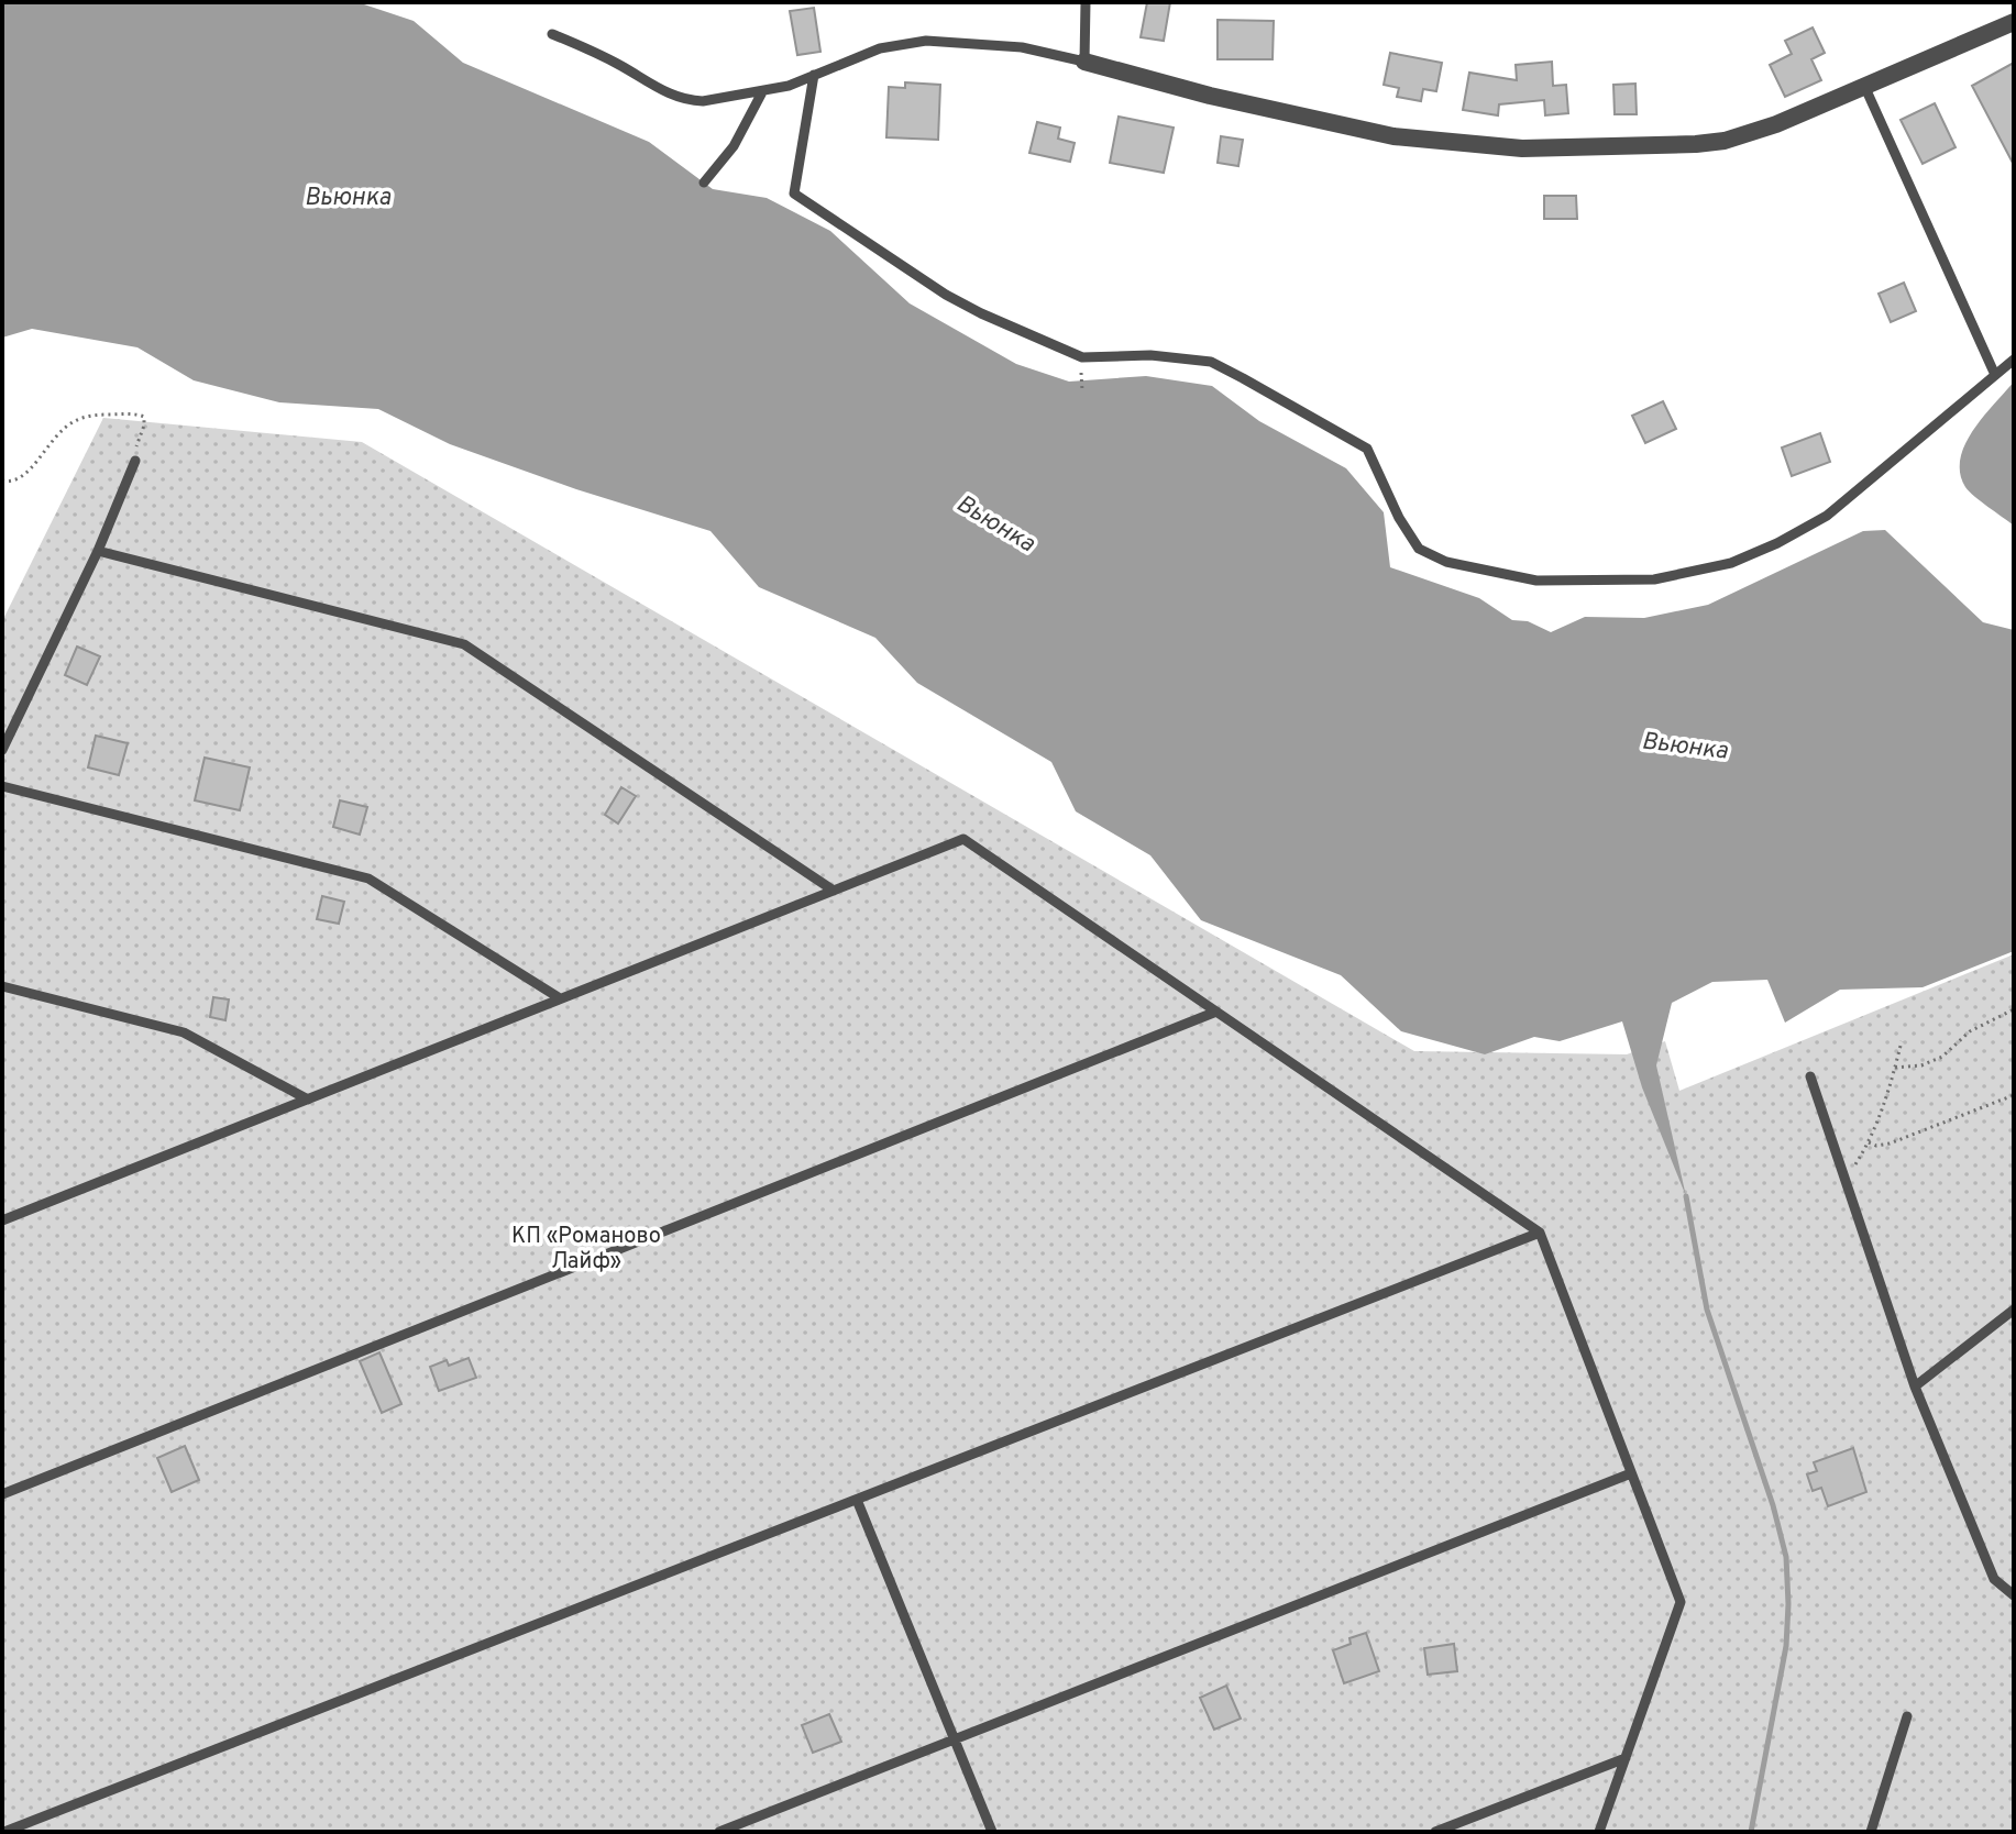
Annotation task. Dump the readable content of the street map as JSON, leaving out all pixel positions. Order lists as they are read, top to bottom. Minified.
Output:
{"water":["Вьюнка"],"parks":["КП «Романово Лайф»"]}
